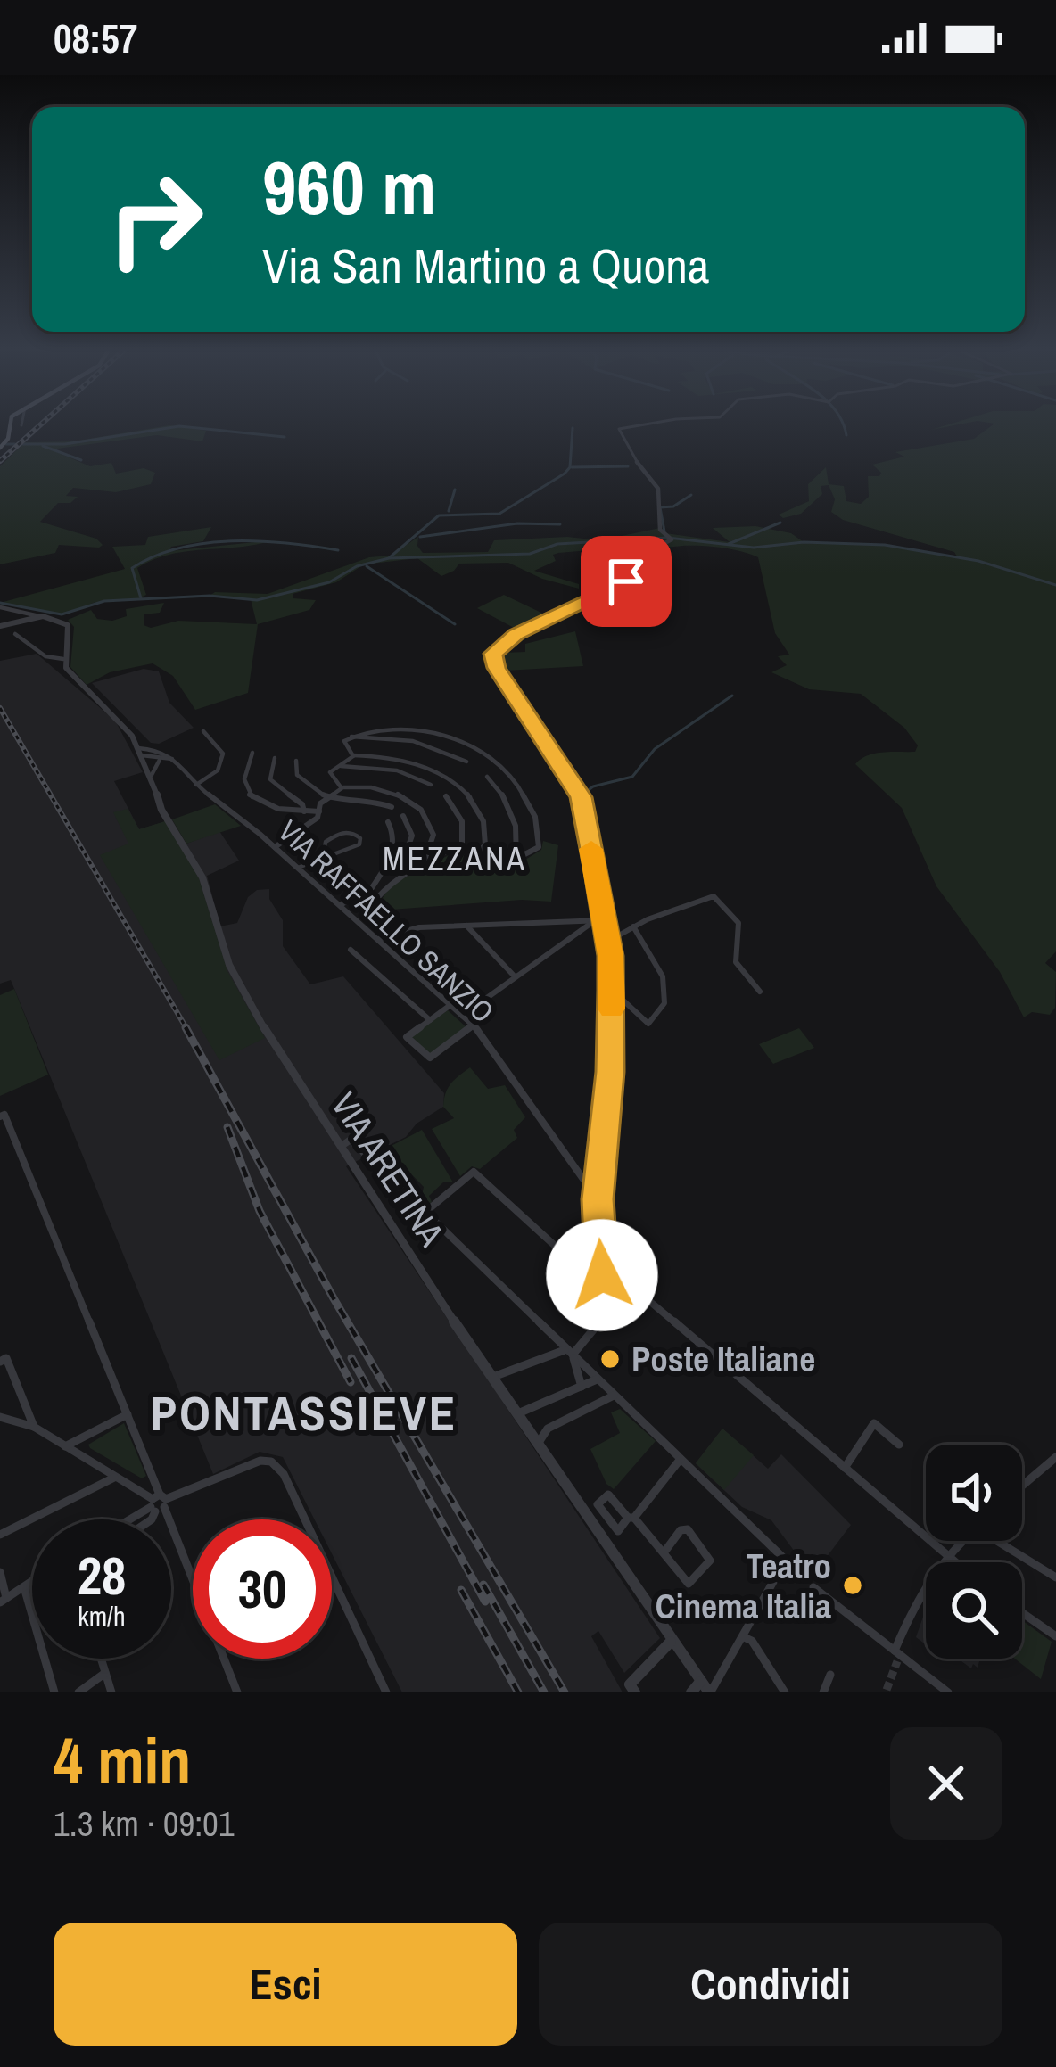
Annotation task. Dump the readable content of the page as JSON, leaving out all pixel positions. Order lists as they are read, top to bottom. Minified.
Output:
{"streets":{"street":["VIA RAFFAELLO SANZIO","VIA ARETINA"]},"crossings":[["VIA RAFFAELLO SANZIO","VIA ARETINA"]],"districts":["MEZZANA","PONTASSIEVE"],"places":["Poste Italiane","Teatro Cinema Italia"],"page":{"status":"08:57","turn":["960 m","Via San Martino a Quona"],"speed":"28 km/h","limit":"30","heading":["4 min","1.3 km · 09:01"],"buttons":["Esci","Condividi"]}}
